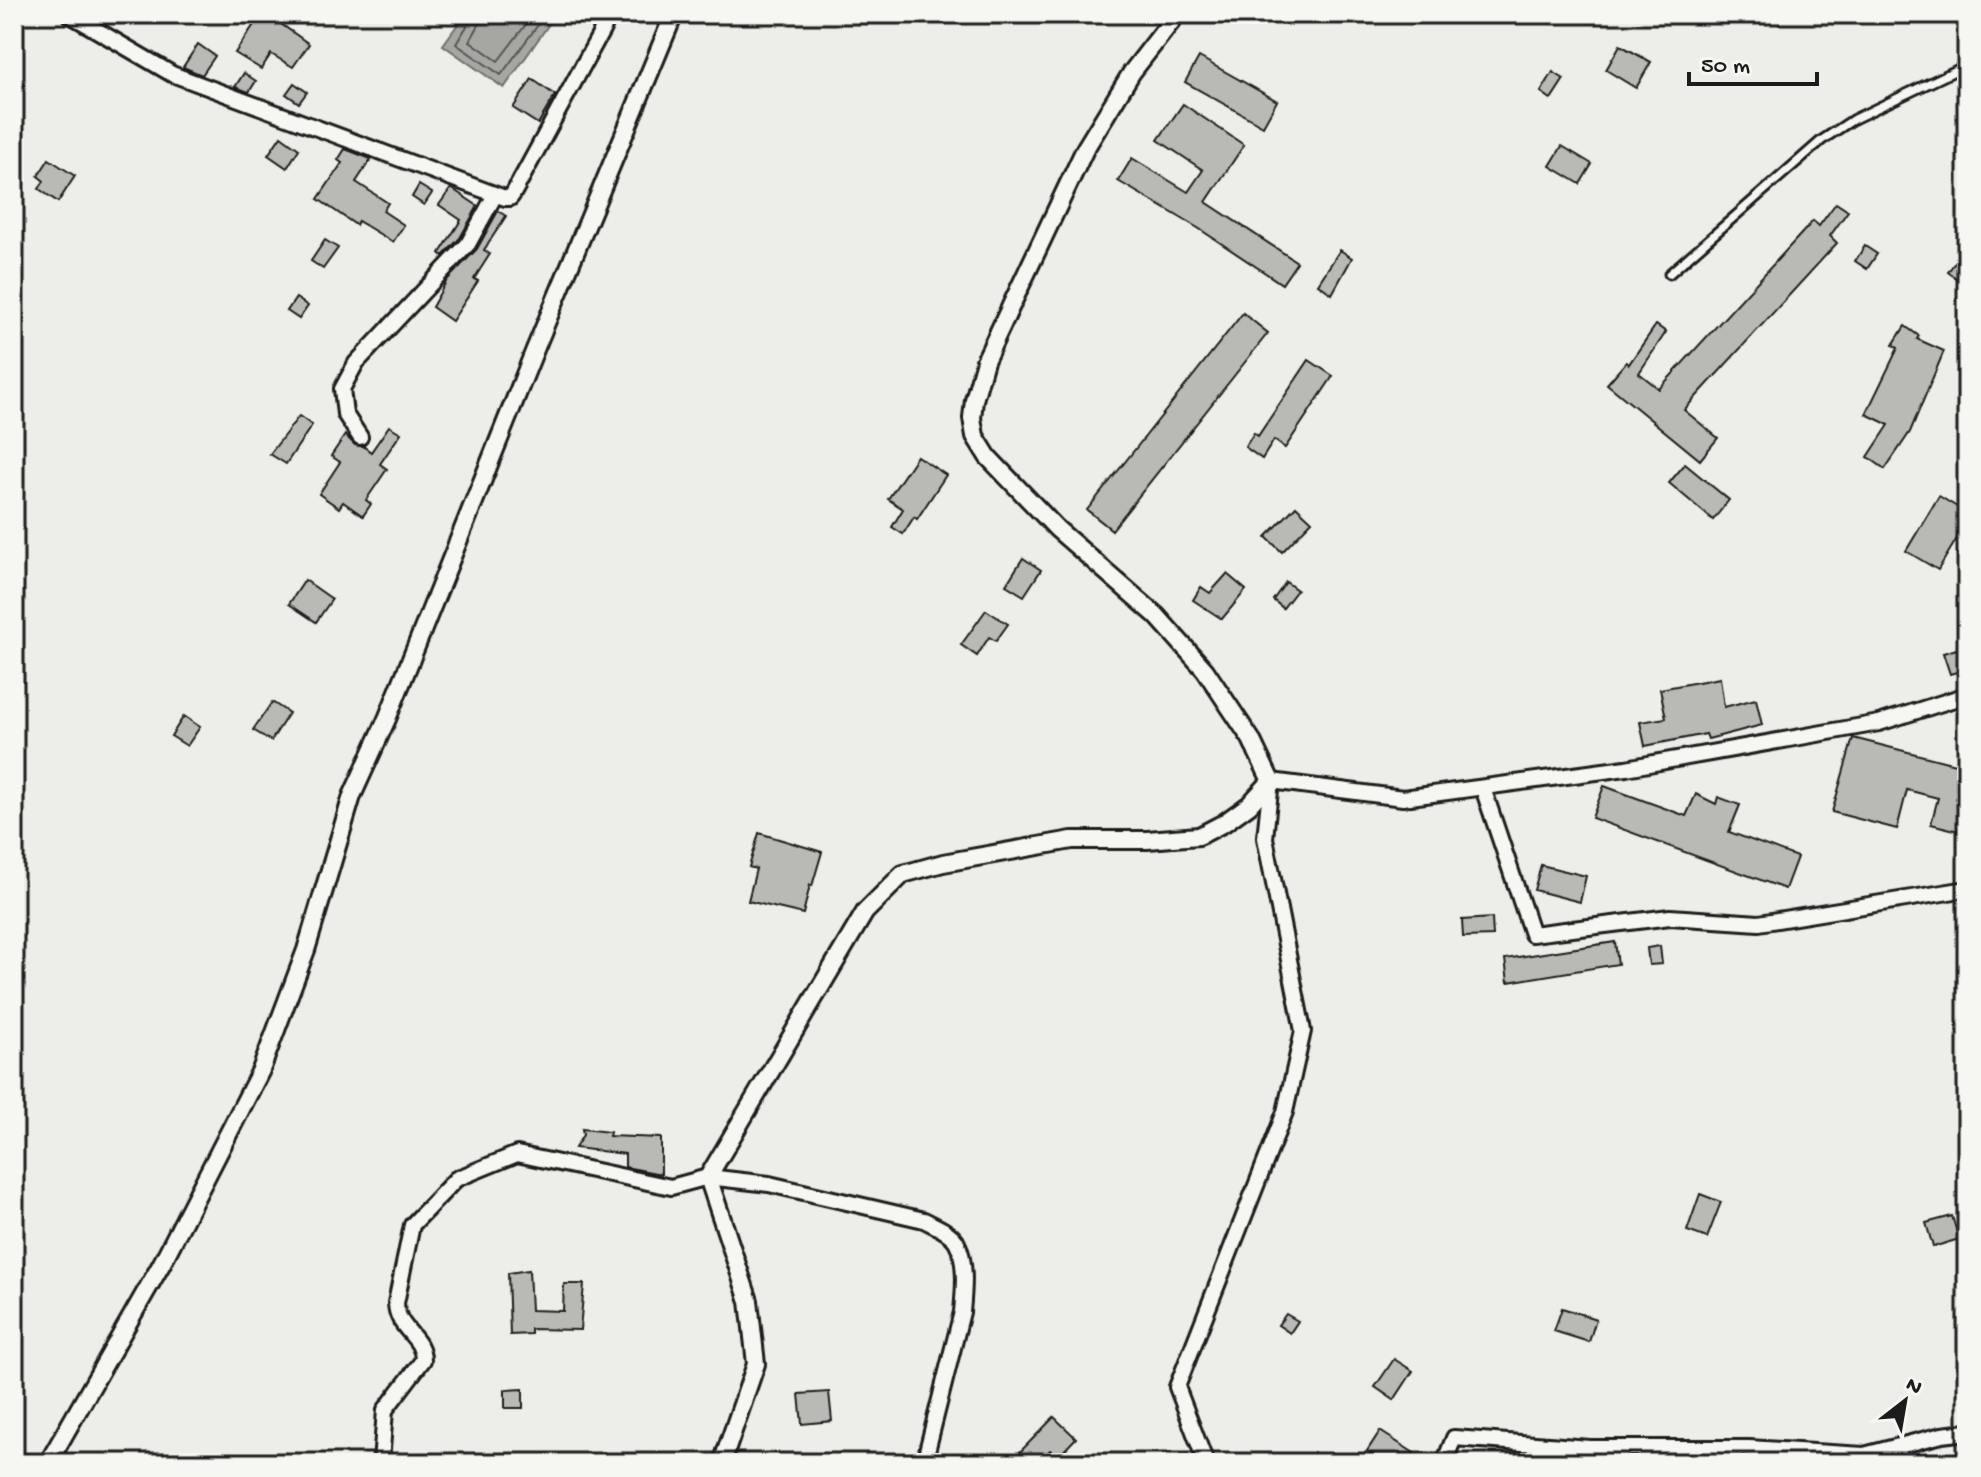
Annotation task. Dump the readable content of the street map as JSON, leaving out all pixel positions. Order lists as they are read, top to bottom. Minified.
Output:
{"scale_bar":"50 m","north":"top right"}
